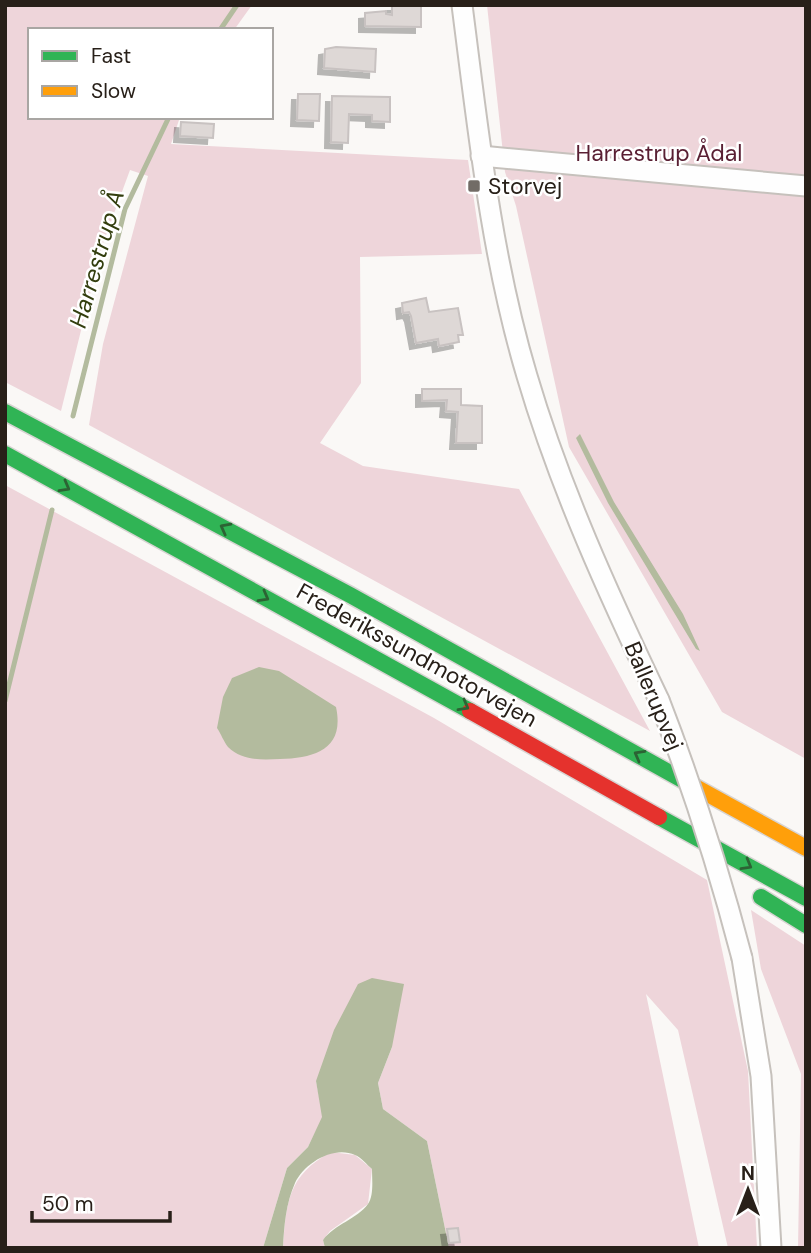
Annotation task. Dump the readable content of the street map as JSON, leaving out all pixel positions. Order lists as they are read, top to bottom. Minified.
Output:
{"streets":{"highway":["Frederikssundmotorvejen"],"street":["Ballerupvej"]},"water":["Harrestrup Å"],"parks":["Harrestrup Ådal"],"places":{"transit":["Storvej"]},"legend":["Fast","Slow"],"scale_bar":"50 m","north":"top"}
